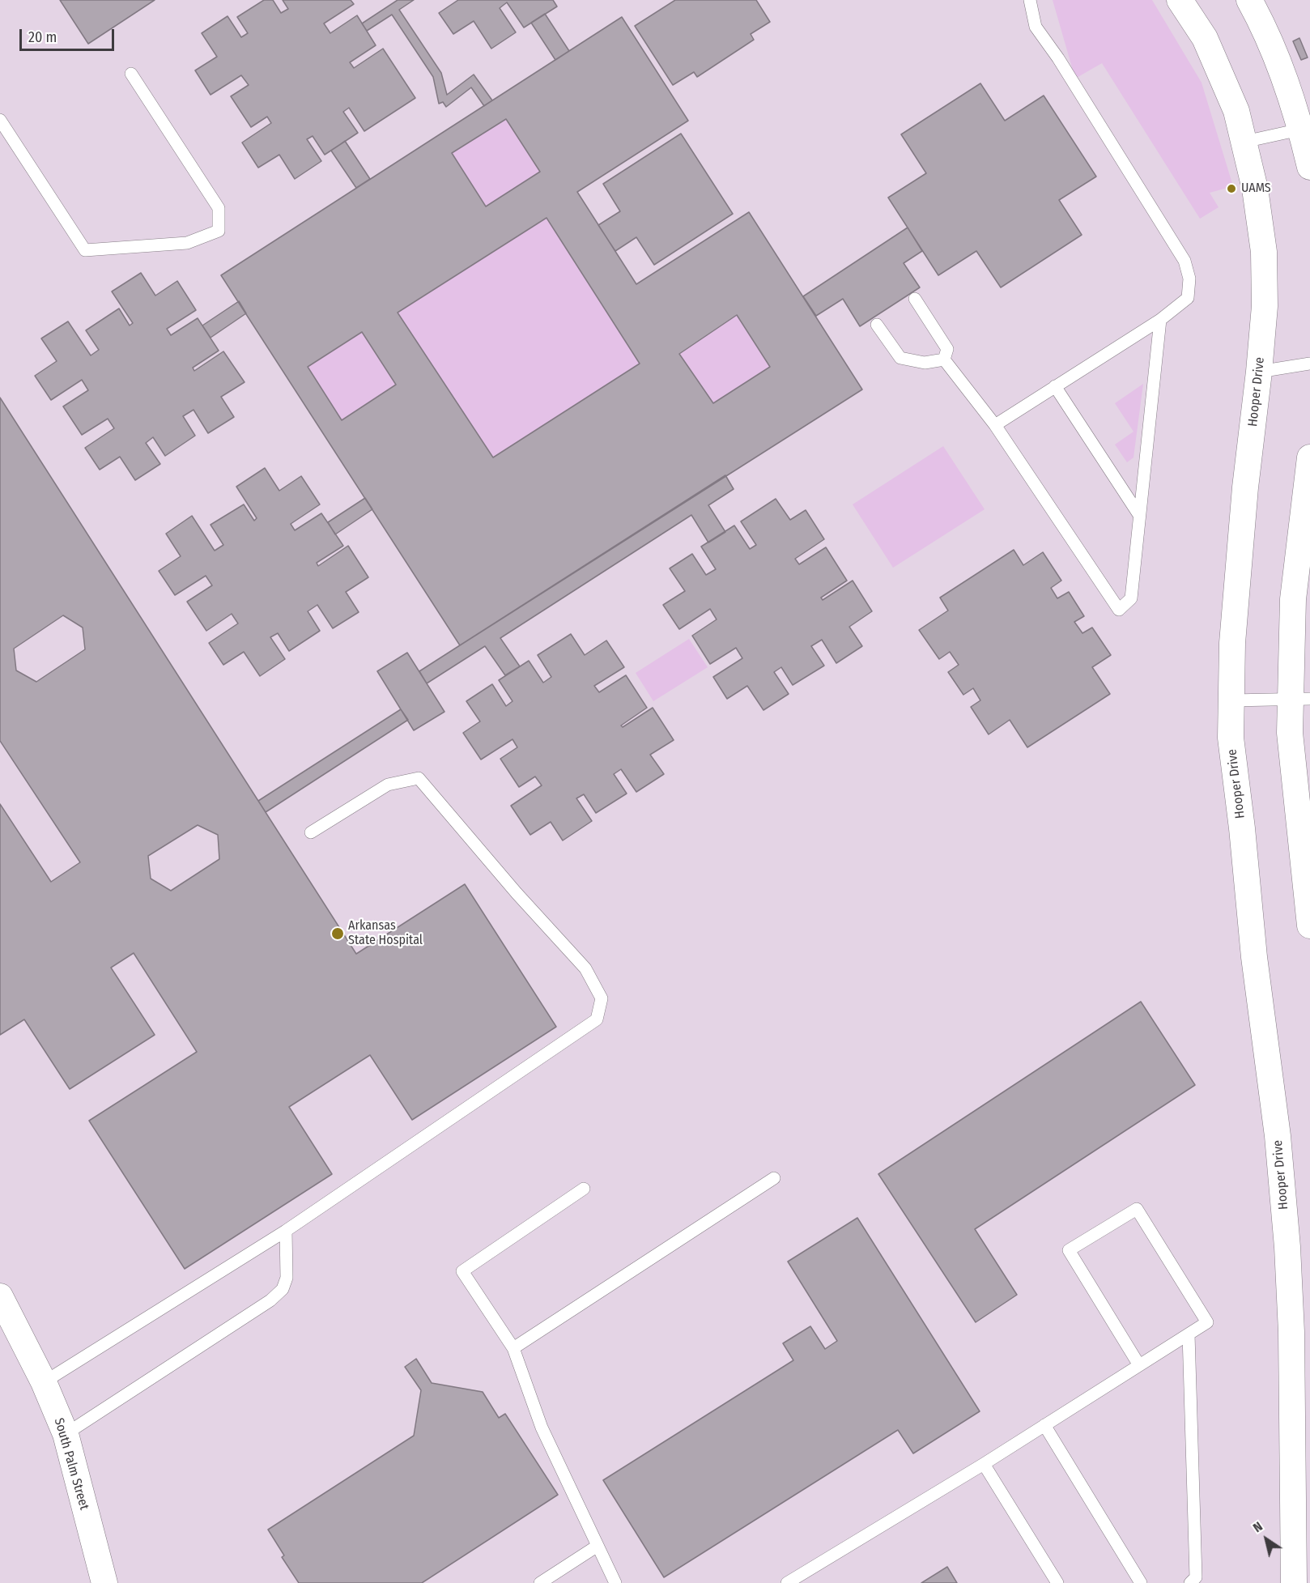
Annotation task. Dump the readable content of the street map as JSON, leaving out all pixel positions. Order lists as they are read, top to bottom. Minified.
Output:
{"streets":{"street":["Hooper Drive","South Palm Street"]},"places":["UAMS","Arkansas State Hospital"],"scale_bar":"20 m","north":"top left"}
